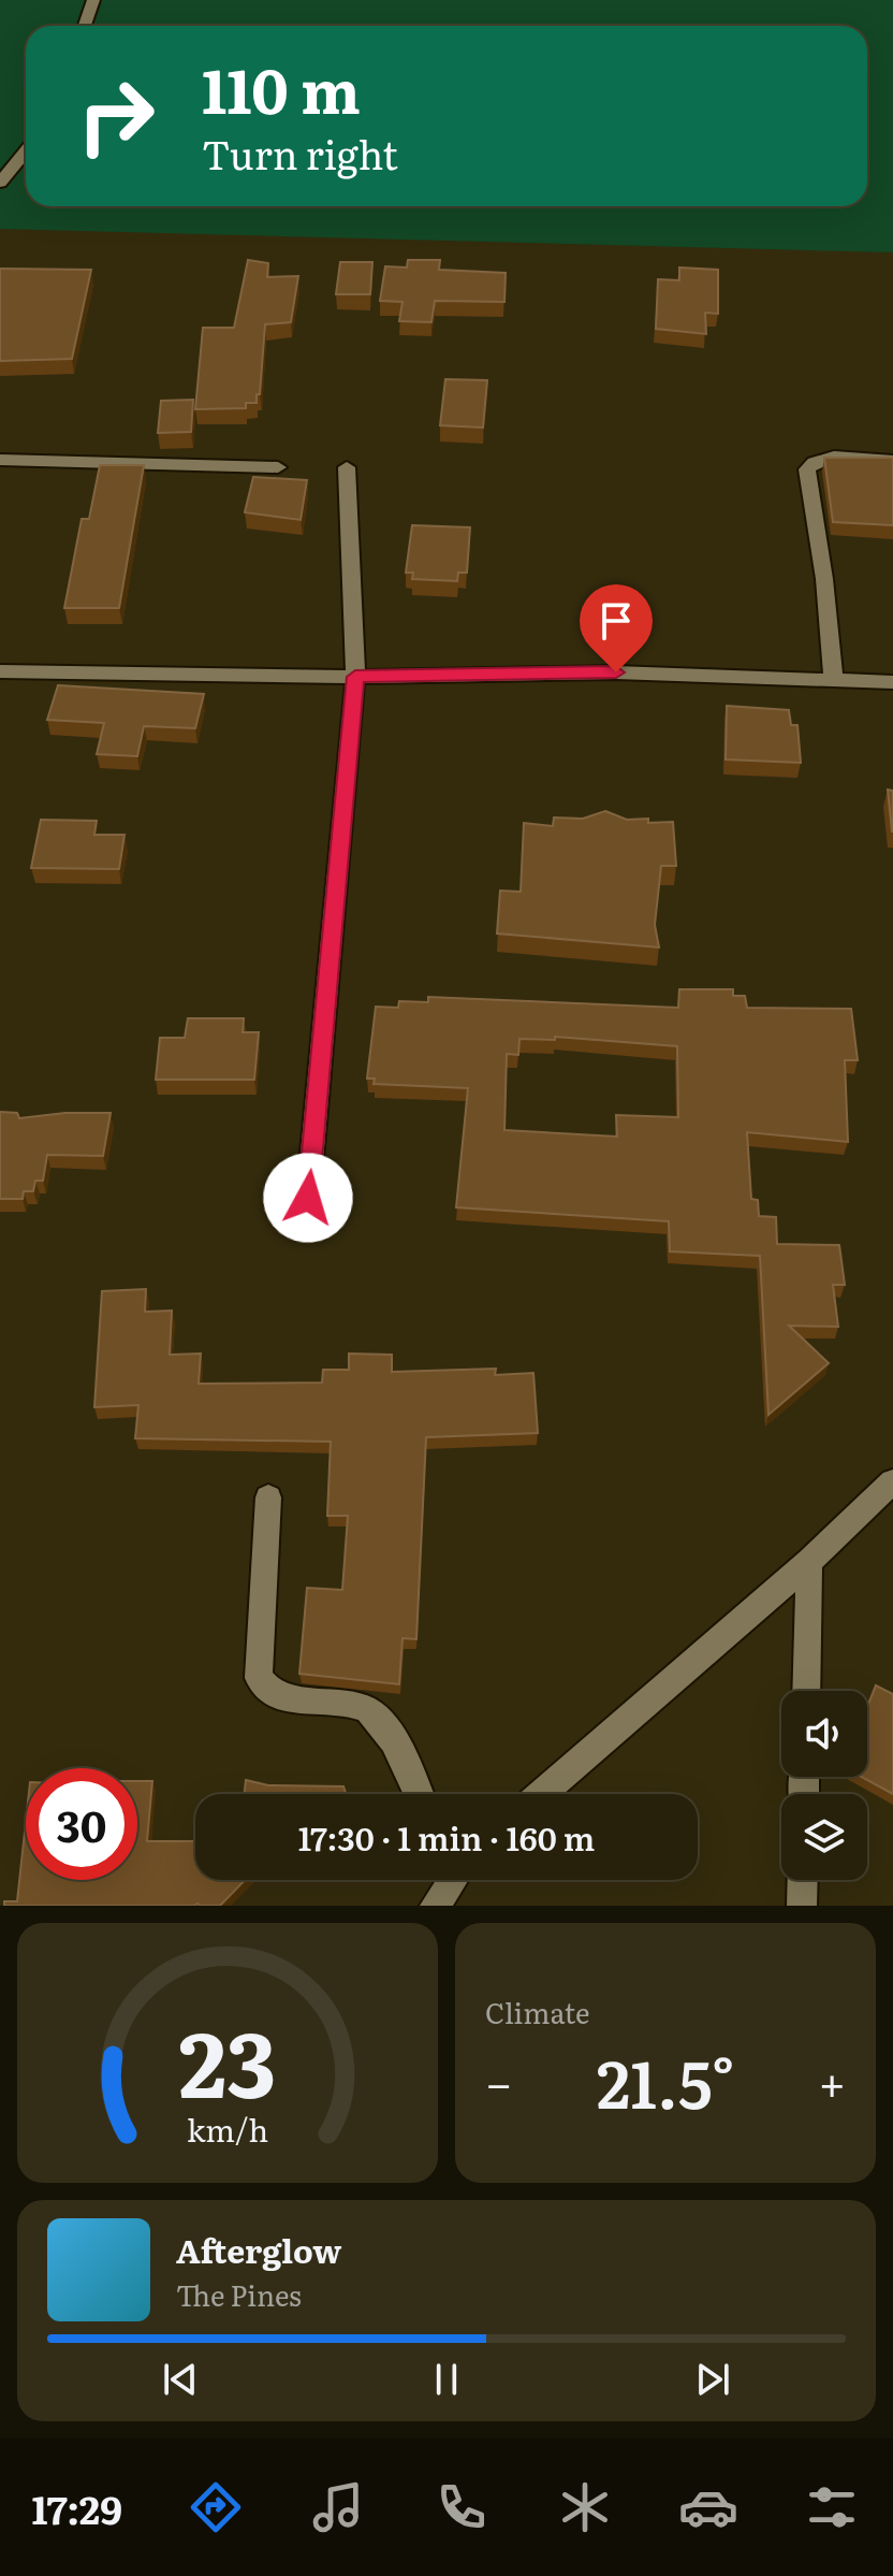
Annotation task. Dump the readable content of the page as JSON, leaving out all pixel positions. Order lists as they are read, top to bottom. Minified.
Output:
{"page":{"turn":["110 m","Turn right"],"limit":"30","trip":"17:30 · 1 min · 160 m","tile":"Climate","heat":["−","21.5°","+"],"song":["Afterglow","The Pines"],"tabs":"17:29","gauge":["23","km/h"]}}
